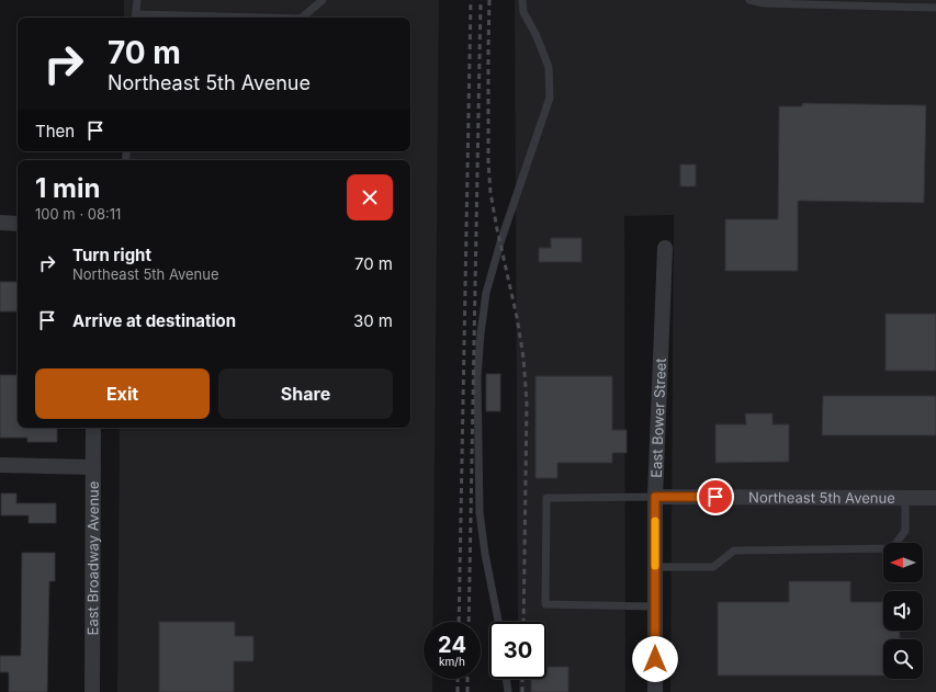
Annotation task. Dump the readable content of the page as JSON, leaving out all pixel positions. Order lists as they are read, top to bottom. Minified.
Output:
{"streets":{"street":["East Bower Street","Northeast 5th Avenue","East Broadway Avenue"]},"crossings":[["East Bower Street","Northeast 5th Avenue"]],"north":"left","page":{"turn":["70 m","Northeast 5th Avenue"],"then":"Then","heading":["1 min","100 m · 08:11"],"list":[{"name":"Turn right","note":"Northeast 5th Avenue","value":"70 m"},{"name":"Arrive at destination","value":"30 m"}],"buttons":["Exit","Share"],"speed":"24 km/h","limit":"30"}}
